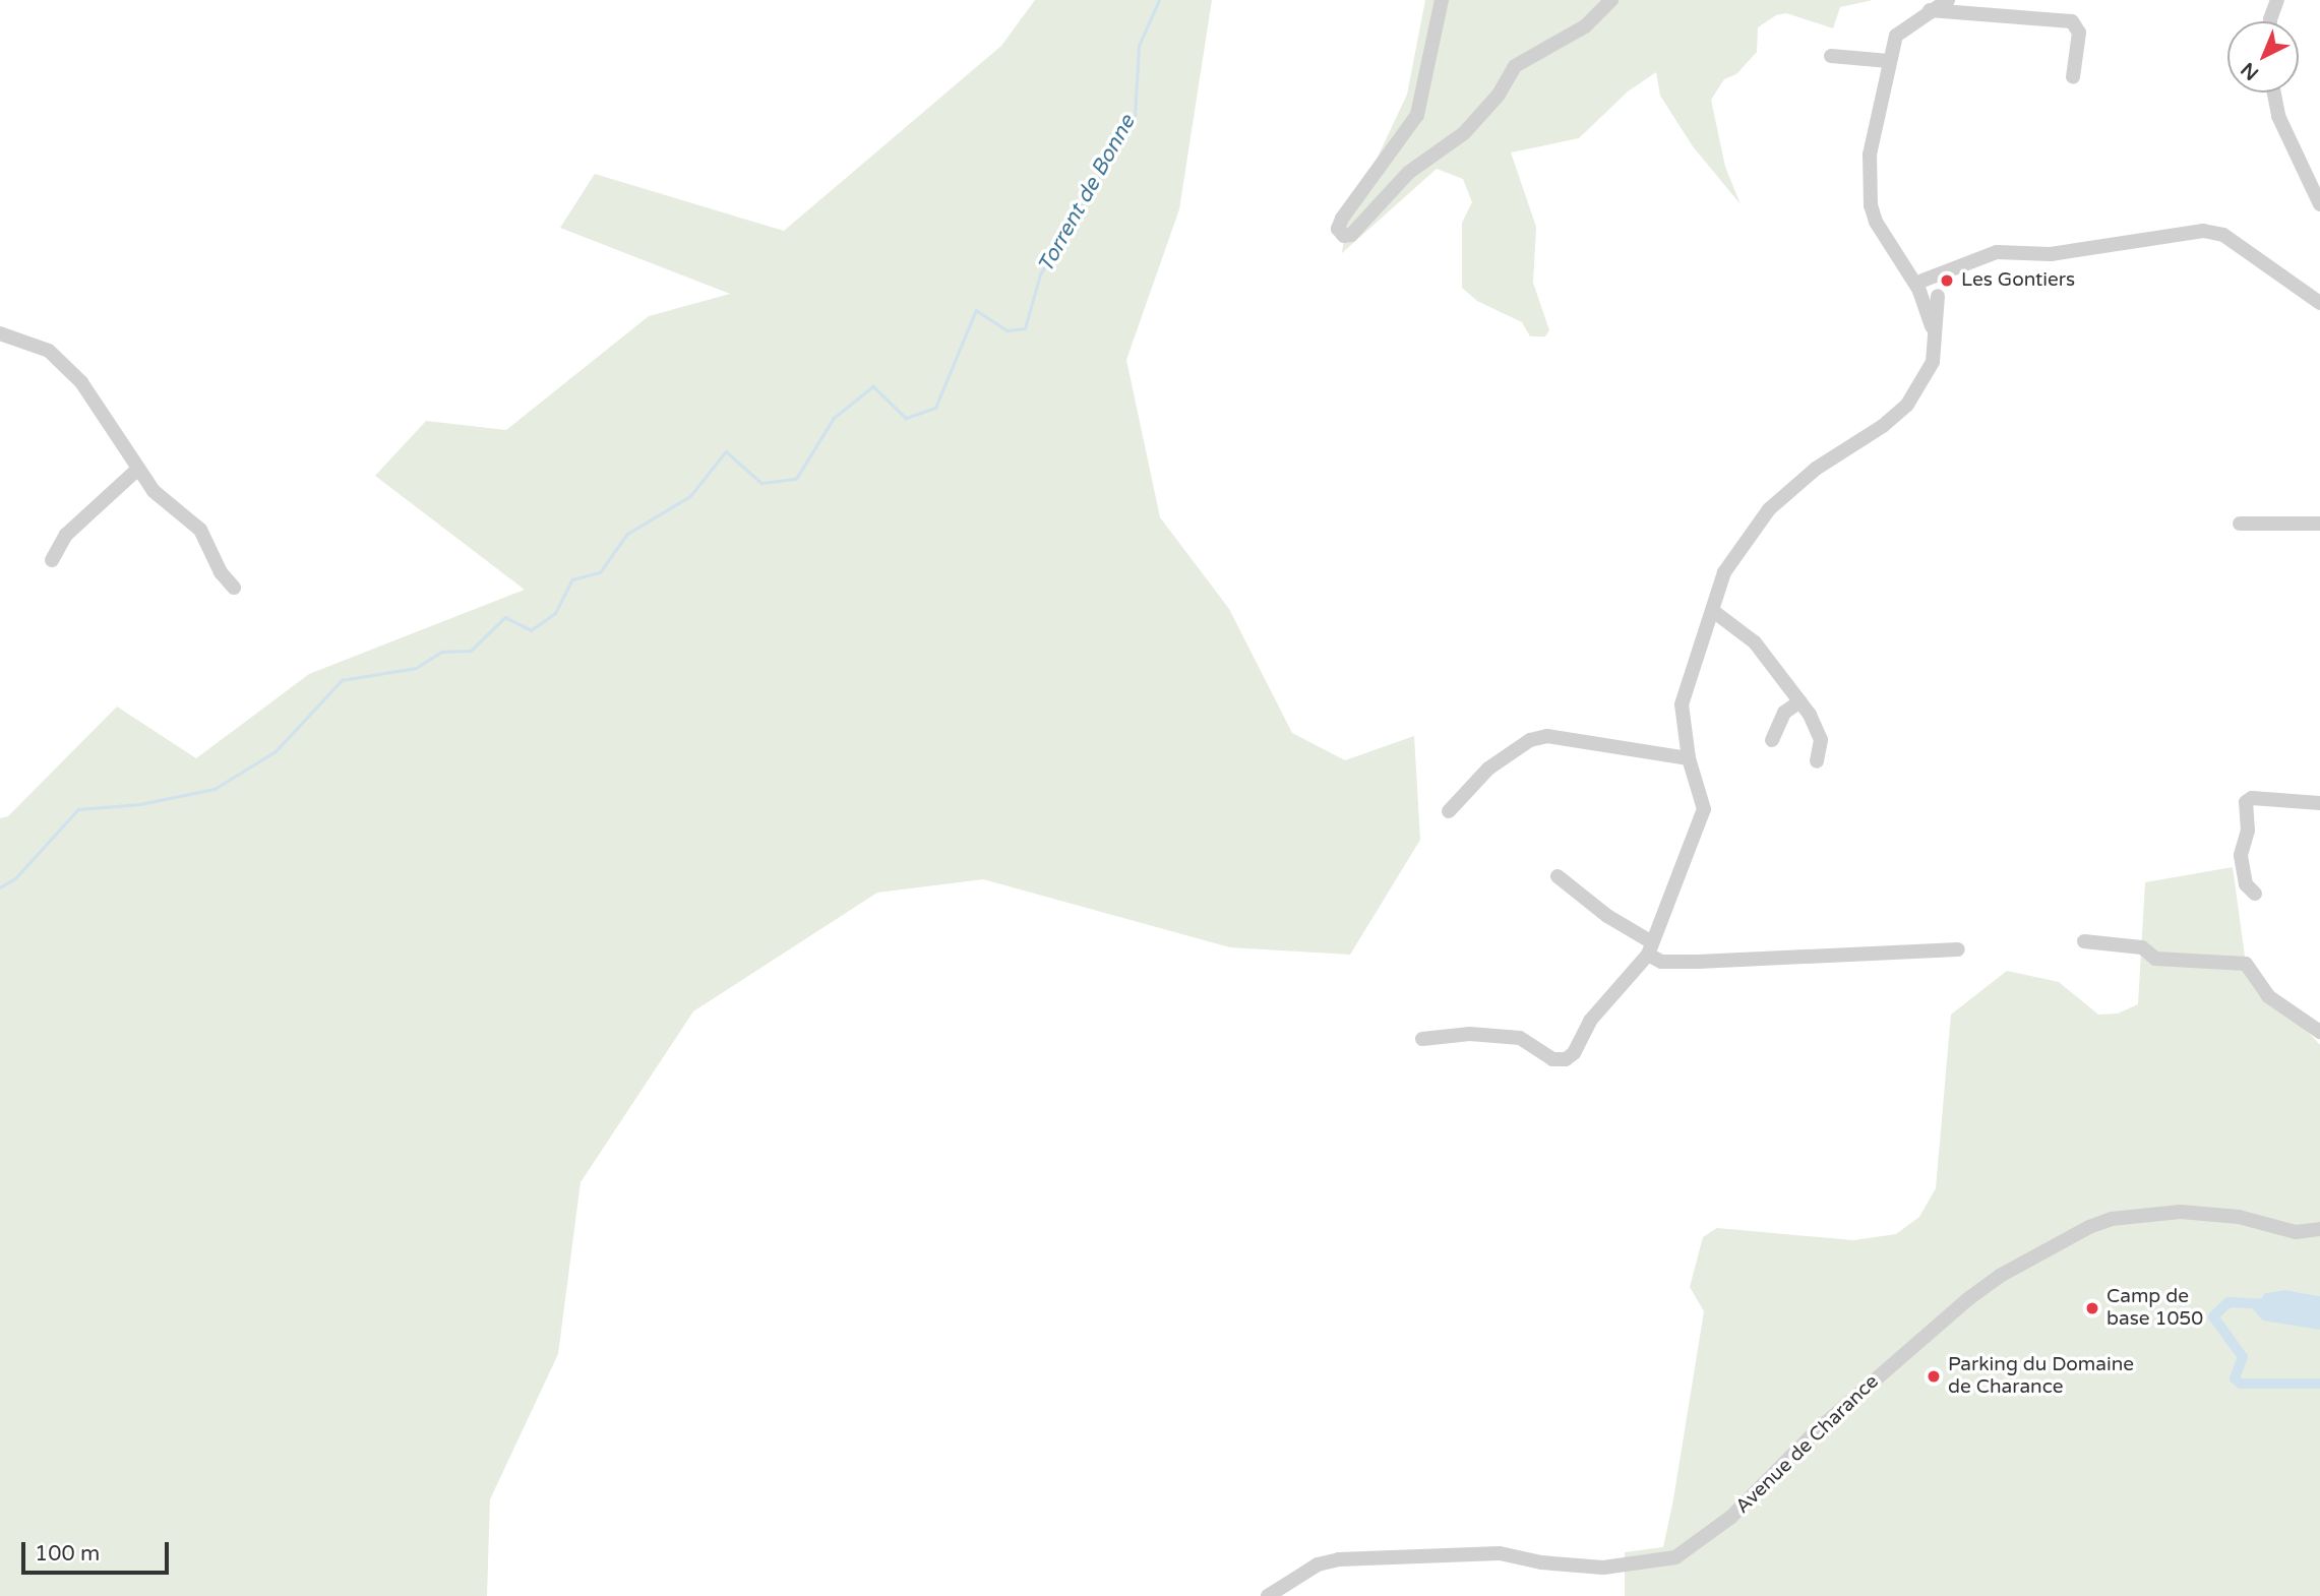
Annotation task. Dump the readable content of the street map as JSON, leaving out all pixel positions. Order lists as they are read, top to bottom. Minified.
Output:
{"streets":{"street":["Avenue de Charance"]},"water":["Torrent de Bonne"],"places":["Les Gontiers","Camp de base 1050","Parking du Domaine de Charance"],"scale_bar":"100 m","north":"bottom left"}
